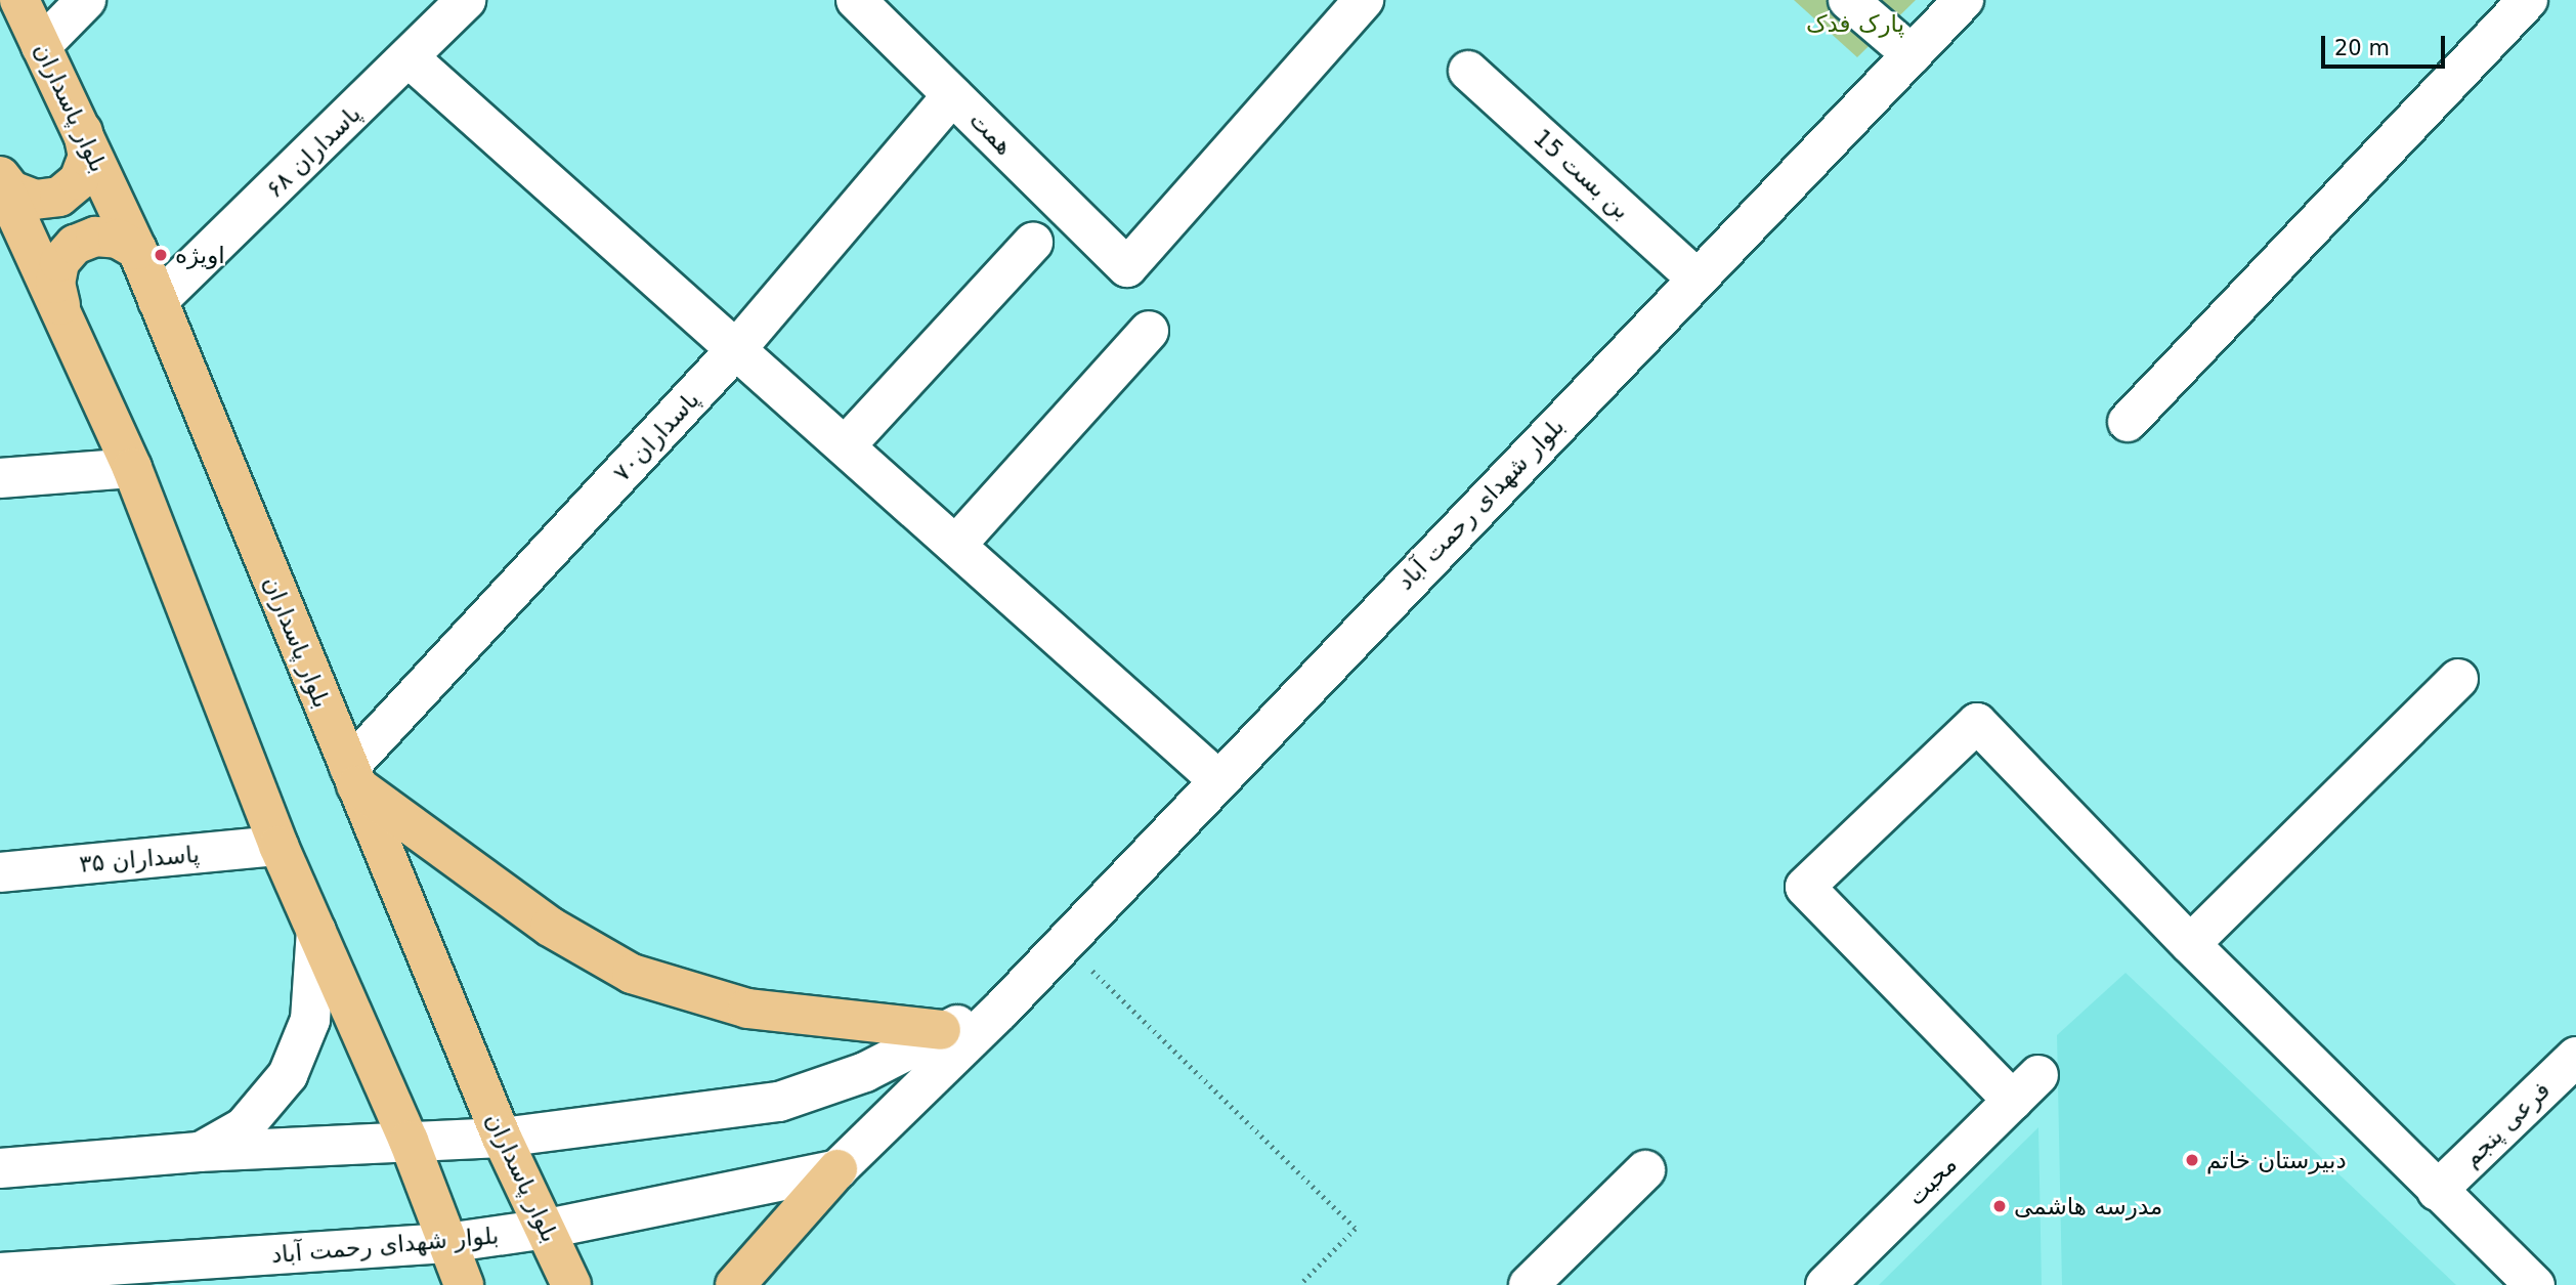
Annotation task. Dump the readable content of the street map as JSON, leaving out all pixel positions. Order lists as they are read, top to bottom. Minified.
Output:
{"streets":{"main road":["بلوار پاسداران"],"street":["همت","پاسداران ۶۸","بن بست 15","پاسداران۷۰","بلوار شهدای رحمت آباد","پاسداران ۳۵","فرعی پنجم","محبت"]},"crossings":[["بلوار پاسداران","پاسداران ۶۸"],["بلوار پاسداران","پاسداران۷۰"],["بلوار پاسداران","بلوار شهدای رحمت آباد"],["همت","پاسداران۷۰"],["بن بست 15","بلوار شهدای رحمت آباد"]],"parks":["پارک فدک"],"places":["اویژه","دبیرستان خاتم","مدرسه هاشمی"],"scale_bar":"20 m"}
